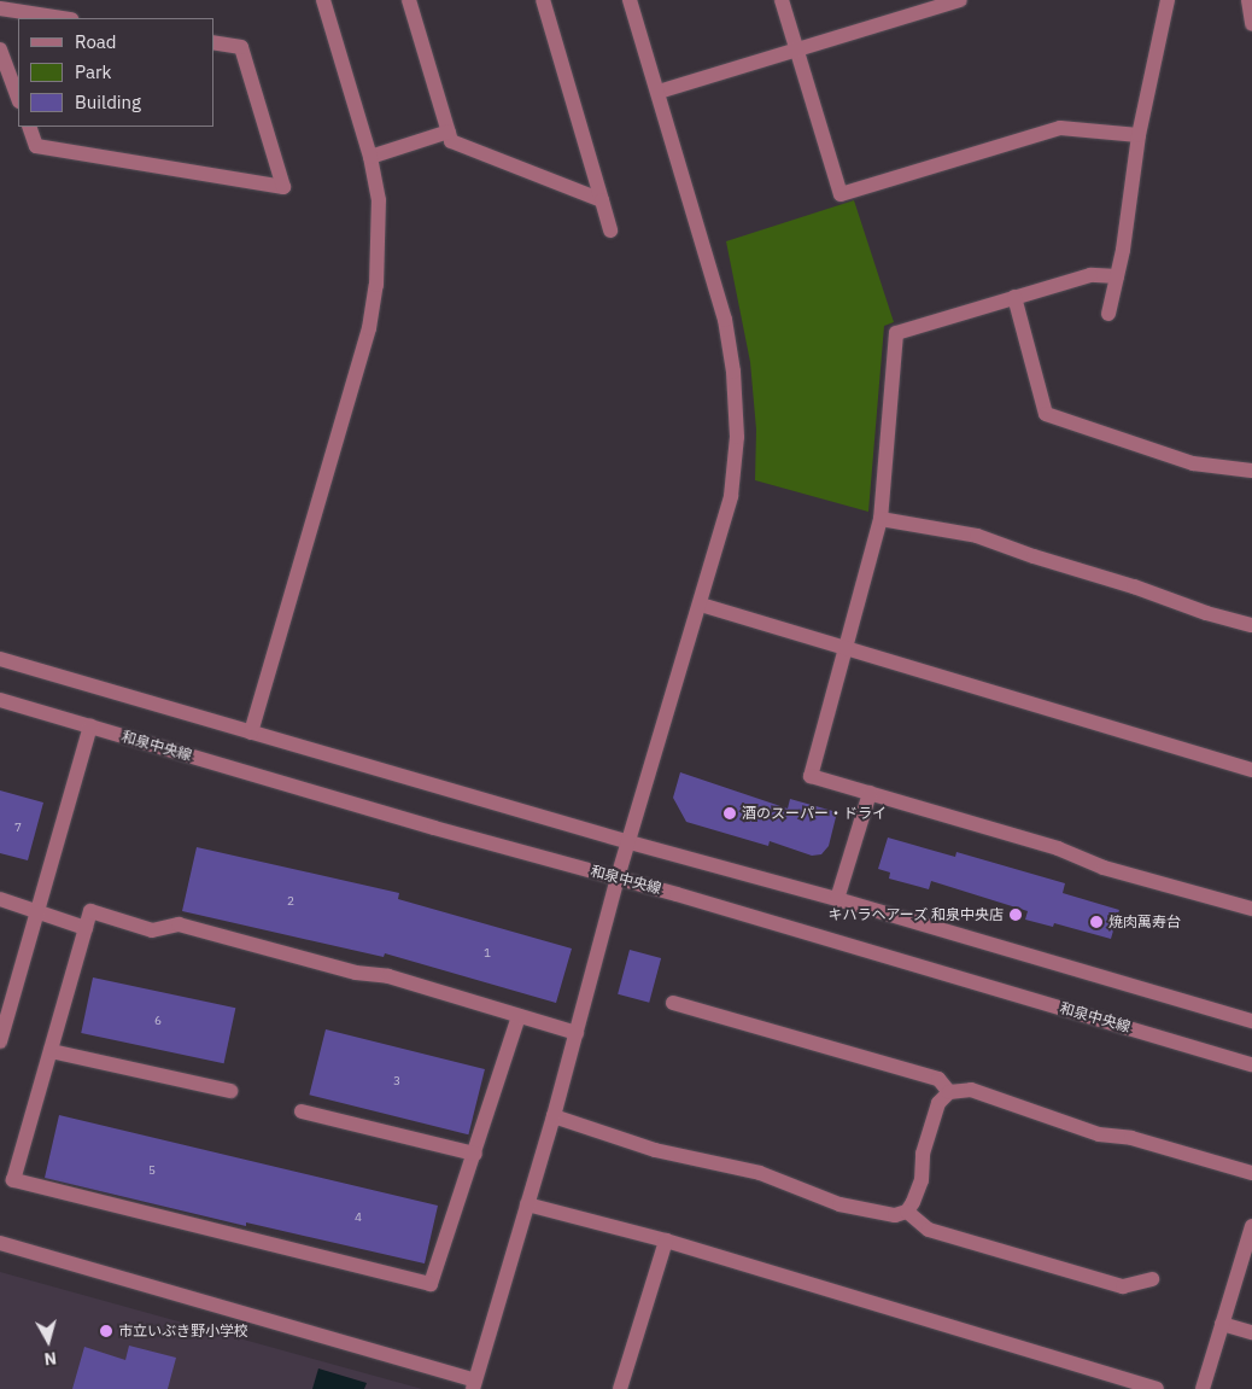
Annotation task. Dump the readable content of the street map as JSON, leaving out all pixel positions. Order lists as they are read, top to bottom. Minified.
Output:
{"streets":{"street":["和泉中央線"]},"places":["酒のスーパー・ドライ","キハラヘアーズ 和泉中央店","焼肉萬寿台","市立いぶき野小学校"],"house_numbers":["7","2","1","6","3","5","4"],"legend":["Road","Park","Building"],"north":"bottom"}
